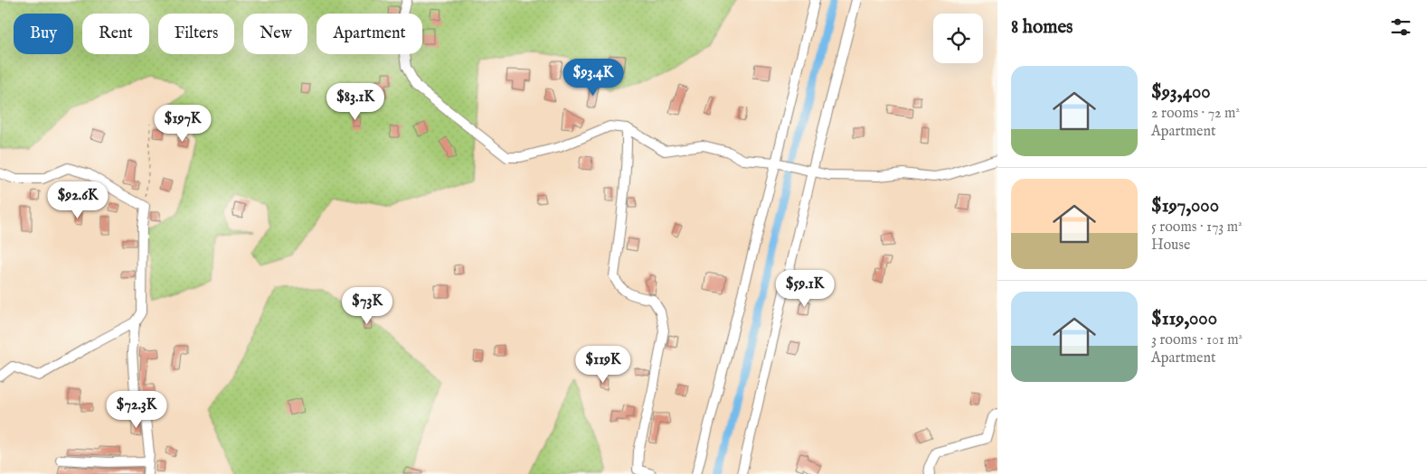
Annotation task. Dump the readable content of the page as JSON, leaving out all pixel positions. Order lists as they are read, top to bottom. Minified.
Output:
{"page":{"heading":"8 homes","chip":["Buy","Rent","Filters","New","Apartment"],"list":[{"name":"$93,400","note":"2 rooms · 72 m² · Apartment"},{"name":"$197,000","note":"5 rooms · 173 m² · House"},{"name":"$119,000","note":"3 rooms · 101 m² · Apartment"}],"price":["$93.4K","$83.1K","$197K","$92.6K","$59.1K","$73K","$119K","$72.3K"]}}
